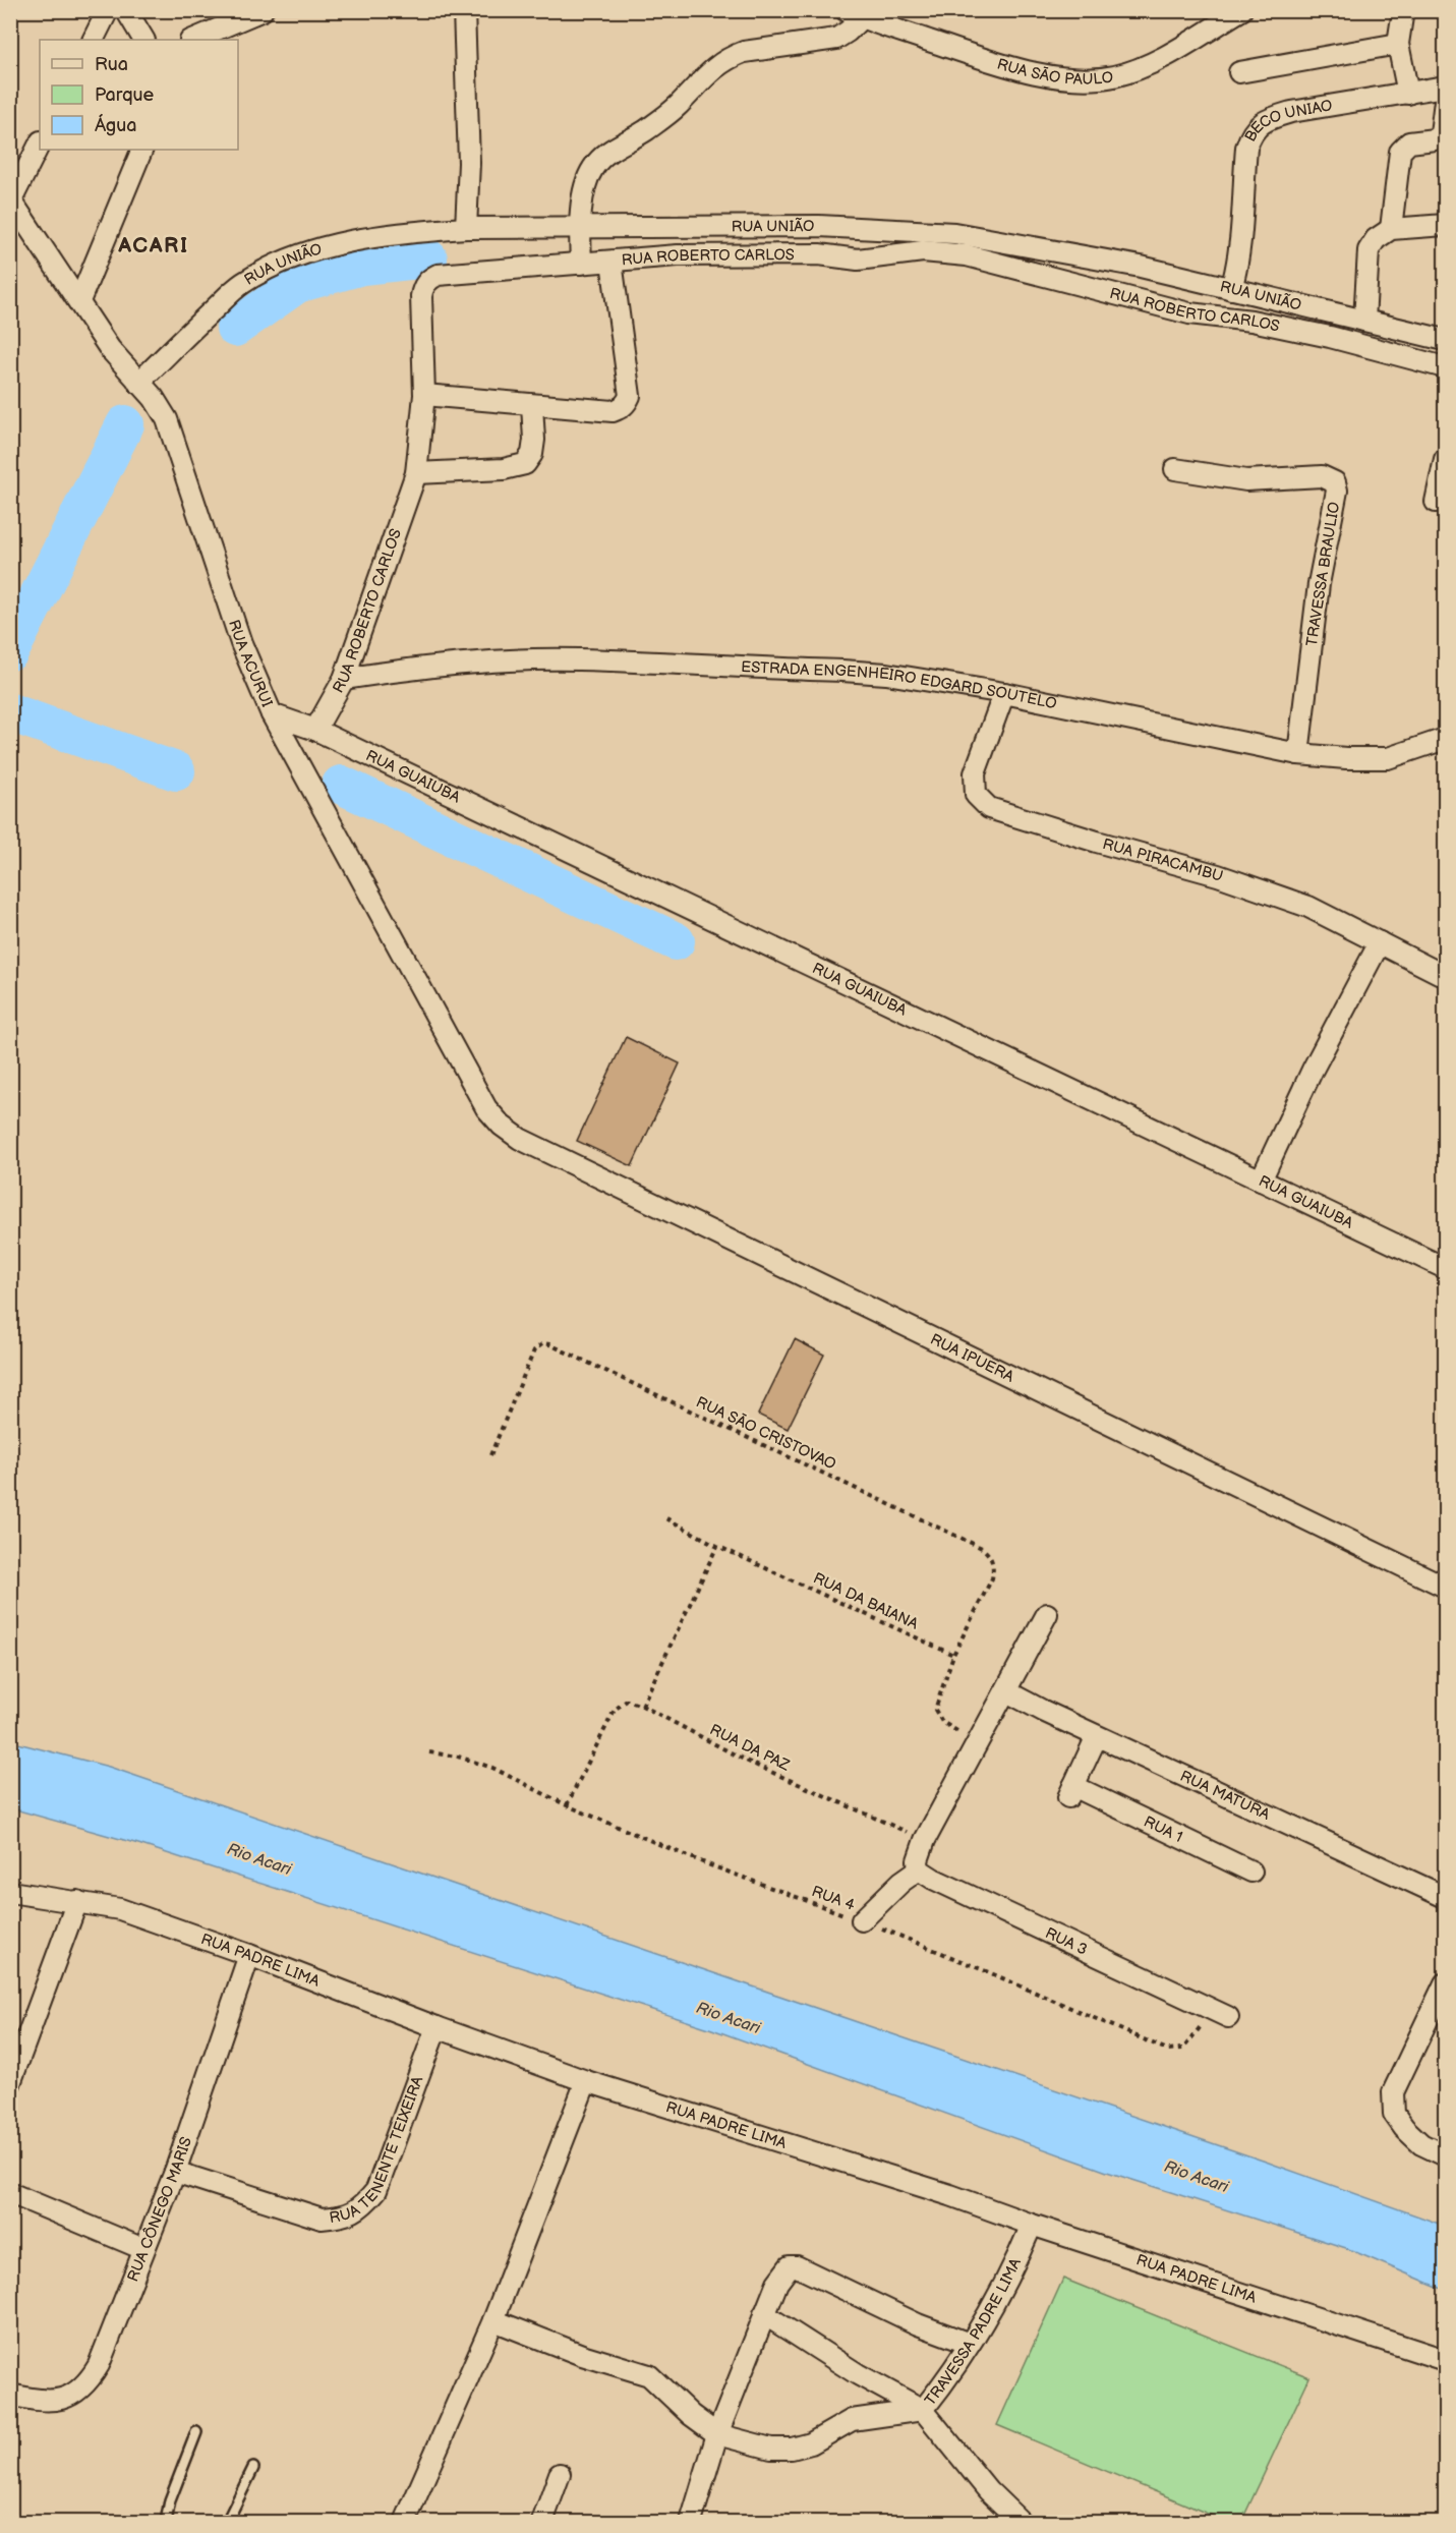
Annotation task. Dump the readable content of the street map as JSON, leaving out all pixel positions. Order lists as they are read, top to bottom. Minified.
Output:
{"streets":{"street":["RUA SĀO PAULO","BECO UNIAO","RUA UNIÃO","RUA ROBERTO CARLOS","TRAVESSA BRAULIO","RUA ACURUI","ESTRADA ENGENHEIRO EDGARD SOUTELO","RUA GUAIUBA","RUA PIRACAMBU","RUA IPUERA","RUA MATURA","RUA 1","RUA 3","RUA PADRE LIMA","RUA TENENTE TEIXEIRA","RUA CÔNEGO MARIS","TRAVESSA PADRE LIMA"],"path":["RUA SĀO CRISTOVAO","RUA DA BAIANA","RUA DA PAZ","RUA 4"]},"crossings":[["BECO UNIAO","RUA UNIÃO"],["RUA UNIÃO","RUA ACURUI"],["RUA ROBERTO CARLOS","ESTRADA ENGENHEIRO EDGARD SOUTELO"],["RUA ROBERTO CARLOS","RUA GUAIUBA"],["TRAVESSA BRAULIO","ESTRADA ENGENHEIRO EDGARD SOUTELO"],["RUA ACURUI","RUA GUAIUBA"],["RUA ACURUI","RUA IPUERA"],["ESTRADA ENGENHEIRO EDGARD SOUTELO","RUA PIRACAMBU"],["RUA SĀO CRISTOVAO","RUA DA BAIANA"],["RUA DA PAZ","RUA 3"],["RUA MATURA","RUA 1"],["RUA 4","RUA 3"],["RUA PADRE LIMA","RUA TENENTE TEIXEIRA"],["RUA PADRE LIMA","RUA CÔNEGO MARIS"],["RUA PADRE LIMA","TRAVESSA PADRE LIMA"],["RUA TENENTE TEIXEIRA","RUA CÔNEGO MARIS"]],"districts":["ACARI"],"water":["Rio Acari"],"legend":["Rua","Parque","Água"]}
